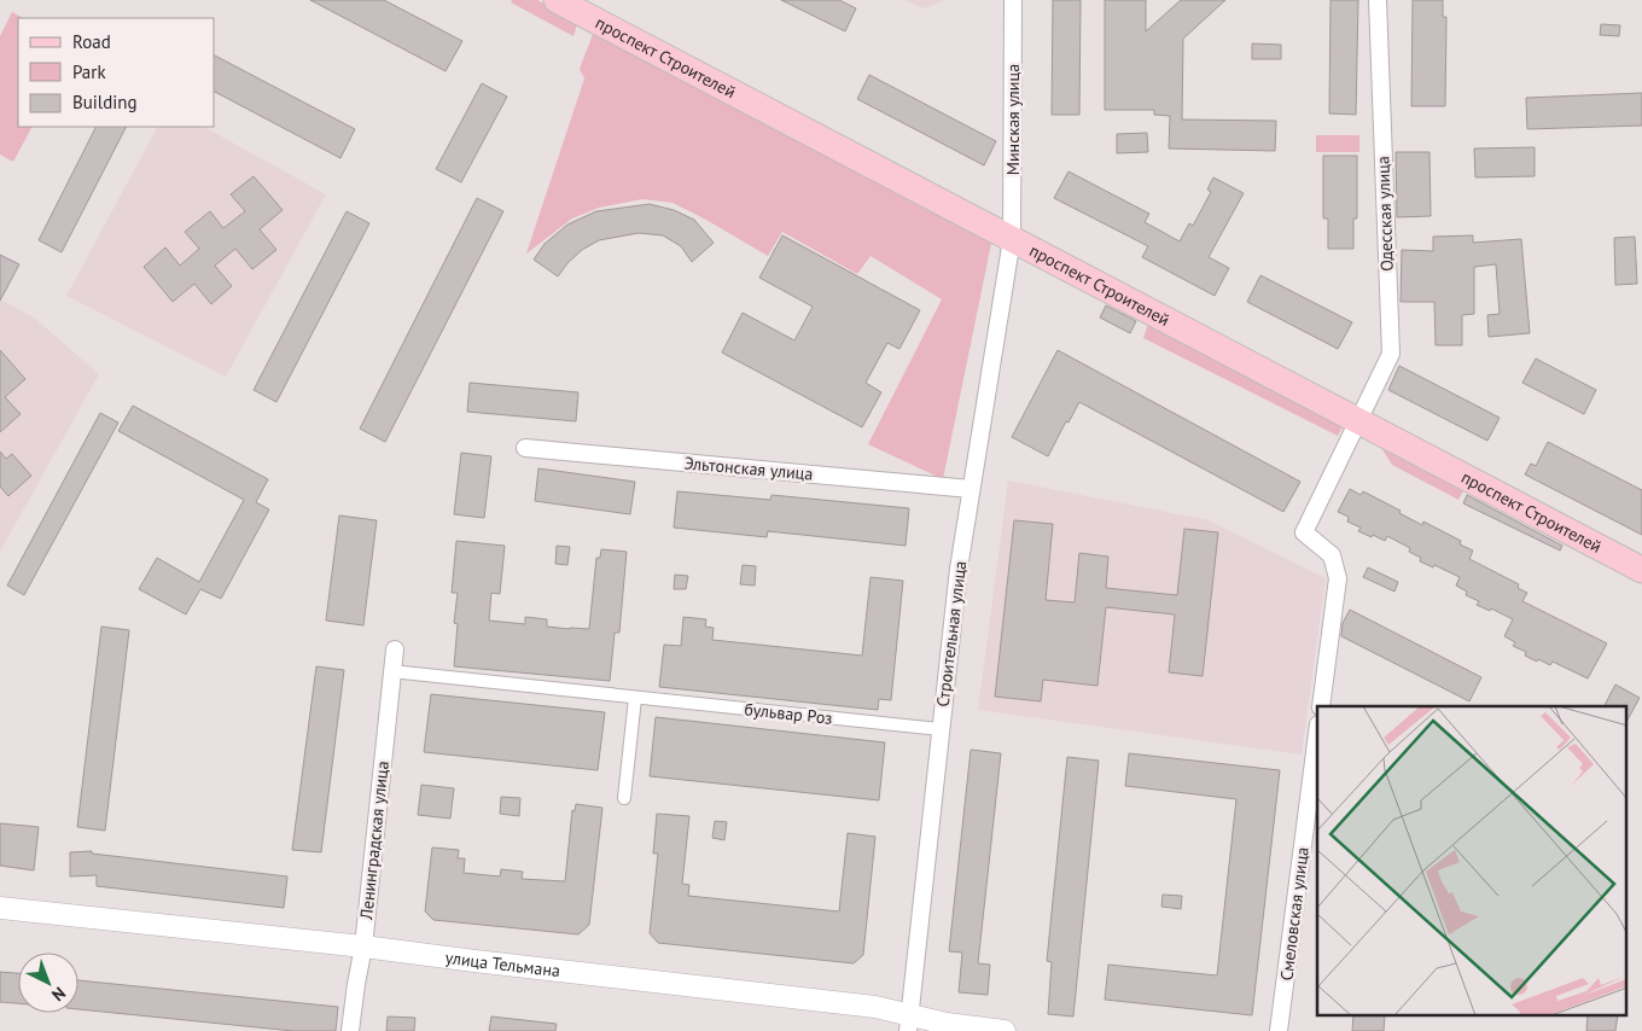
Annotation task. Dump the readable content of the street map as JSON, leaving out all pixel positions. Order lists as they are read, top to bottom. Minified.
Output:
{"streets":{"main road":["проспект Строителей"],"street":["Минская улица","Одесская улица","Эльтонская улица","Строительная улица","бульвар Роз","Ленинградская улица","Смеловская улица","улица Тельмана"]},"crossings":[["проспект Строителей","Минская улица"],["проспект Строителей","Одесская улица"],["проспект Строителей","Строительная улица"],["Минская улица","Строительная улица"],["Эльтонская улица","Строительная улица"],["Строительная улица","бульвар Роз"],["Строительная улица","улица Тельмана"],["бульвар Роз","Ленинградская улица"],["Ленинградская улица","улица Тельмана"]],"legend":["Road","Park","Building"],"north":"bottom right"}
